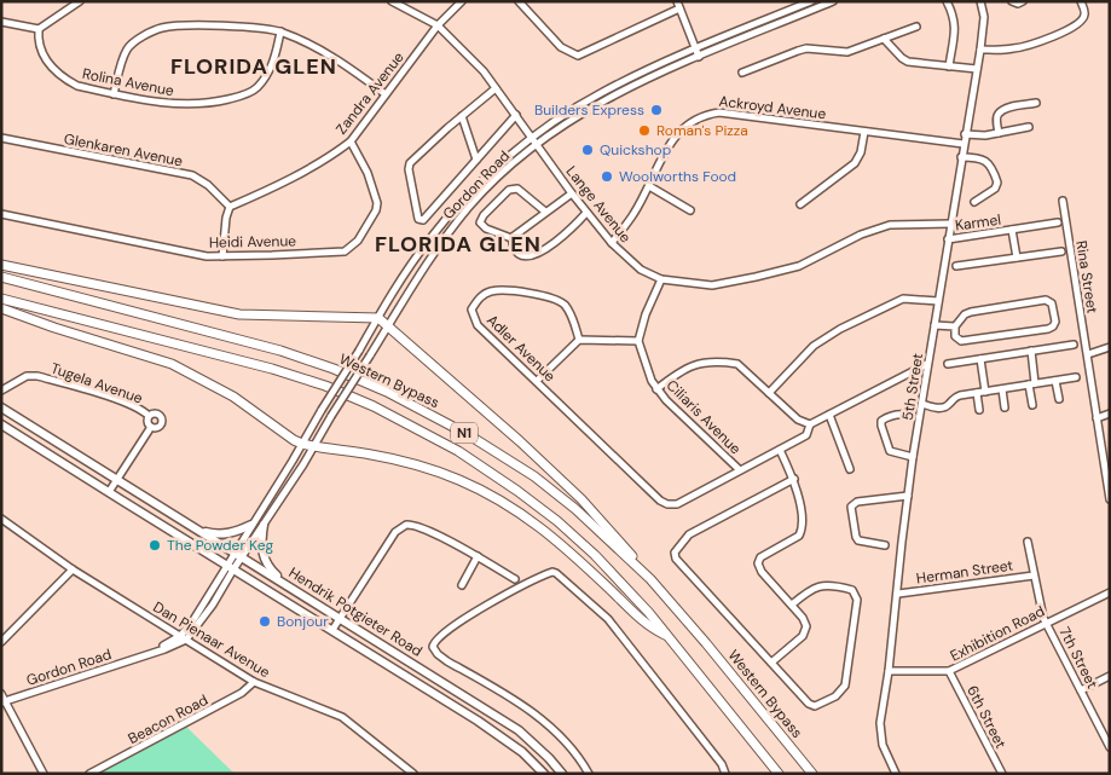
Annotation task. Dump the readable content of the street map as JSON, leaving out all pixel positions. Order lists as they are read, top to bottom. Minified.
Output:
{"streets":{"highway":["Western Bypass","N1"],"main road":["Hendrik Potgieter Road"],"street":["Rolina Avenue","Zandra Avenue","Ackroyd Avenue","Glenkaren Avenue","Gordon Road","Lange Avenue","Karmel","Heidi Avenue","Rina Street","Adler Avenue","Tugela Avenue","5th Street","Ciliaris Avenue","Herman Street","Exhibition Road","Dan Pienaar Avenue","7th Street","6th Street","Beacon Road"]},"crossings":[["Zandra Avenue","Glenkaren Avenue"],["Zandra Avenue","Lange Avenue"],["Zandra Avenue","Heidi Avenue"],["Ackroyd Avenue","Lange Avenue"],["Ackroyd Avenue","5th Street"],["Gordon Road","Lange Avenue"],["Gordon Road","Hendrik Potgieter Road"],["Gordon Road","Dan Pienaar Avenue"],["Lange Avenue","5th Street"],["Karmel","5th Street"],["Adler Avenue","Ciliaris Avenue"],["5th Street","Herman Street"],["5th Street","Exhibition Road"],["Herman Street","7th Street"],["Exhibition Road","7th Street"],["Exhibition Road","6th Street"],["Dan Pienaar Avenue","Beacon Road"]],"districts":["FLORIDA GLEN","FLORIDA GLEN"],"places":["Builders Express","Roman's Pizza","Quickshop","Woolworths Food","The Powder Keg","Bonjour"]}
